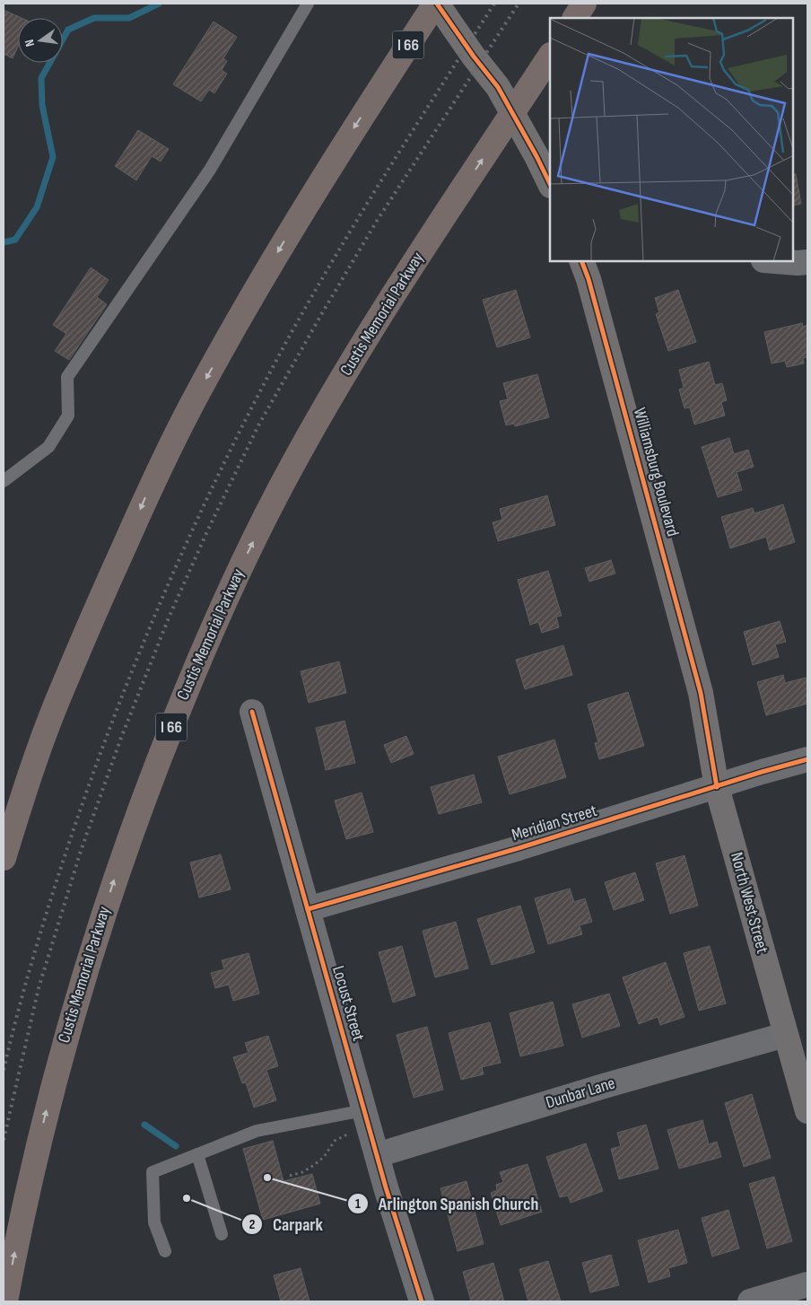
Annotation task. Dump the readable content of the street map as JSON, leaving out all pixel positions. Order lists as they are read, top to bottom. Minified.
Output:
{"streets":{"highway":["I 66","Custis Memorial Parkway"],"main road":["Williamsburg Boulevard","North West Street"],"street":["Meridian Street","Locust Street","Dunbar Lane"]},"crossings":[["Williamsburg Boulevard","North West Street"],["Meridian Street","North West Street"],["Meridian Street","Locust Street"],["North West Street","Dunbar Lane"],["Locust Street","Dunbar Lane"]],"places":["Arlington Spanish Church","Carpark"],"north":"left"}
